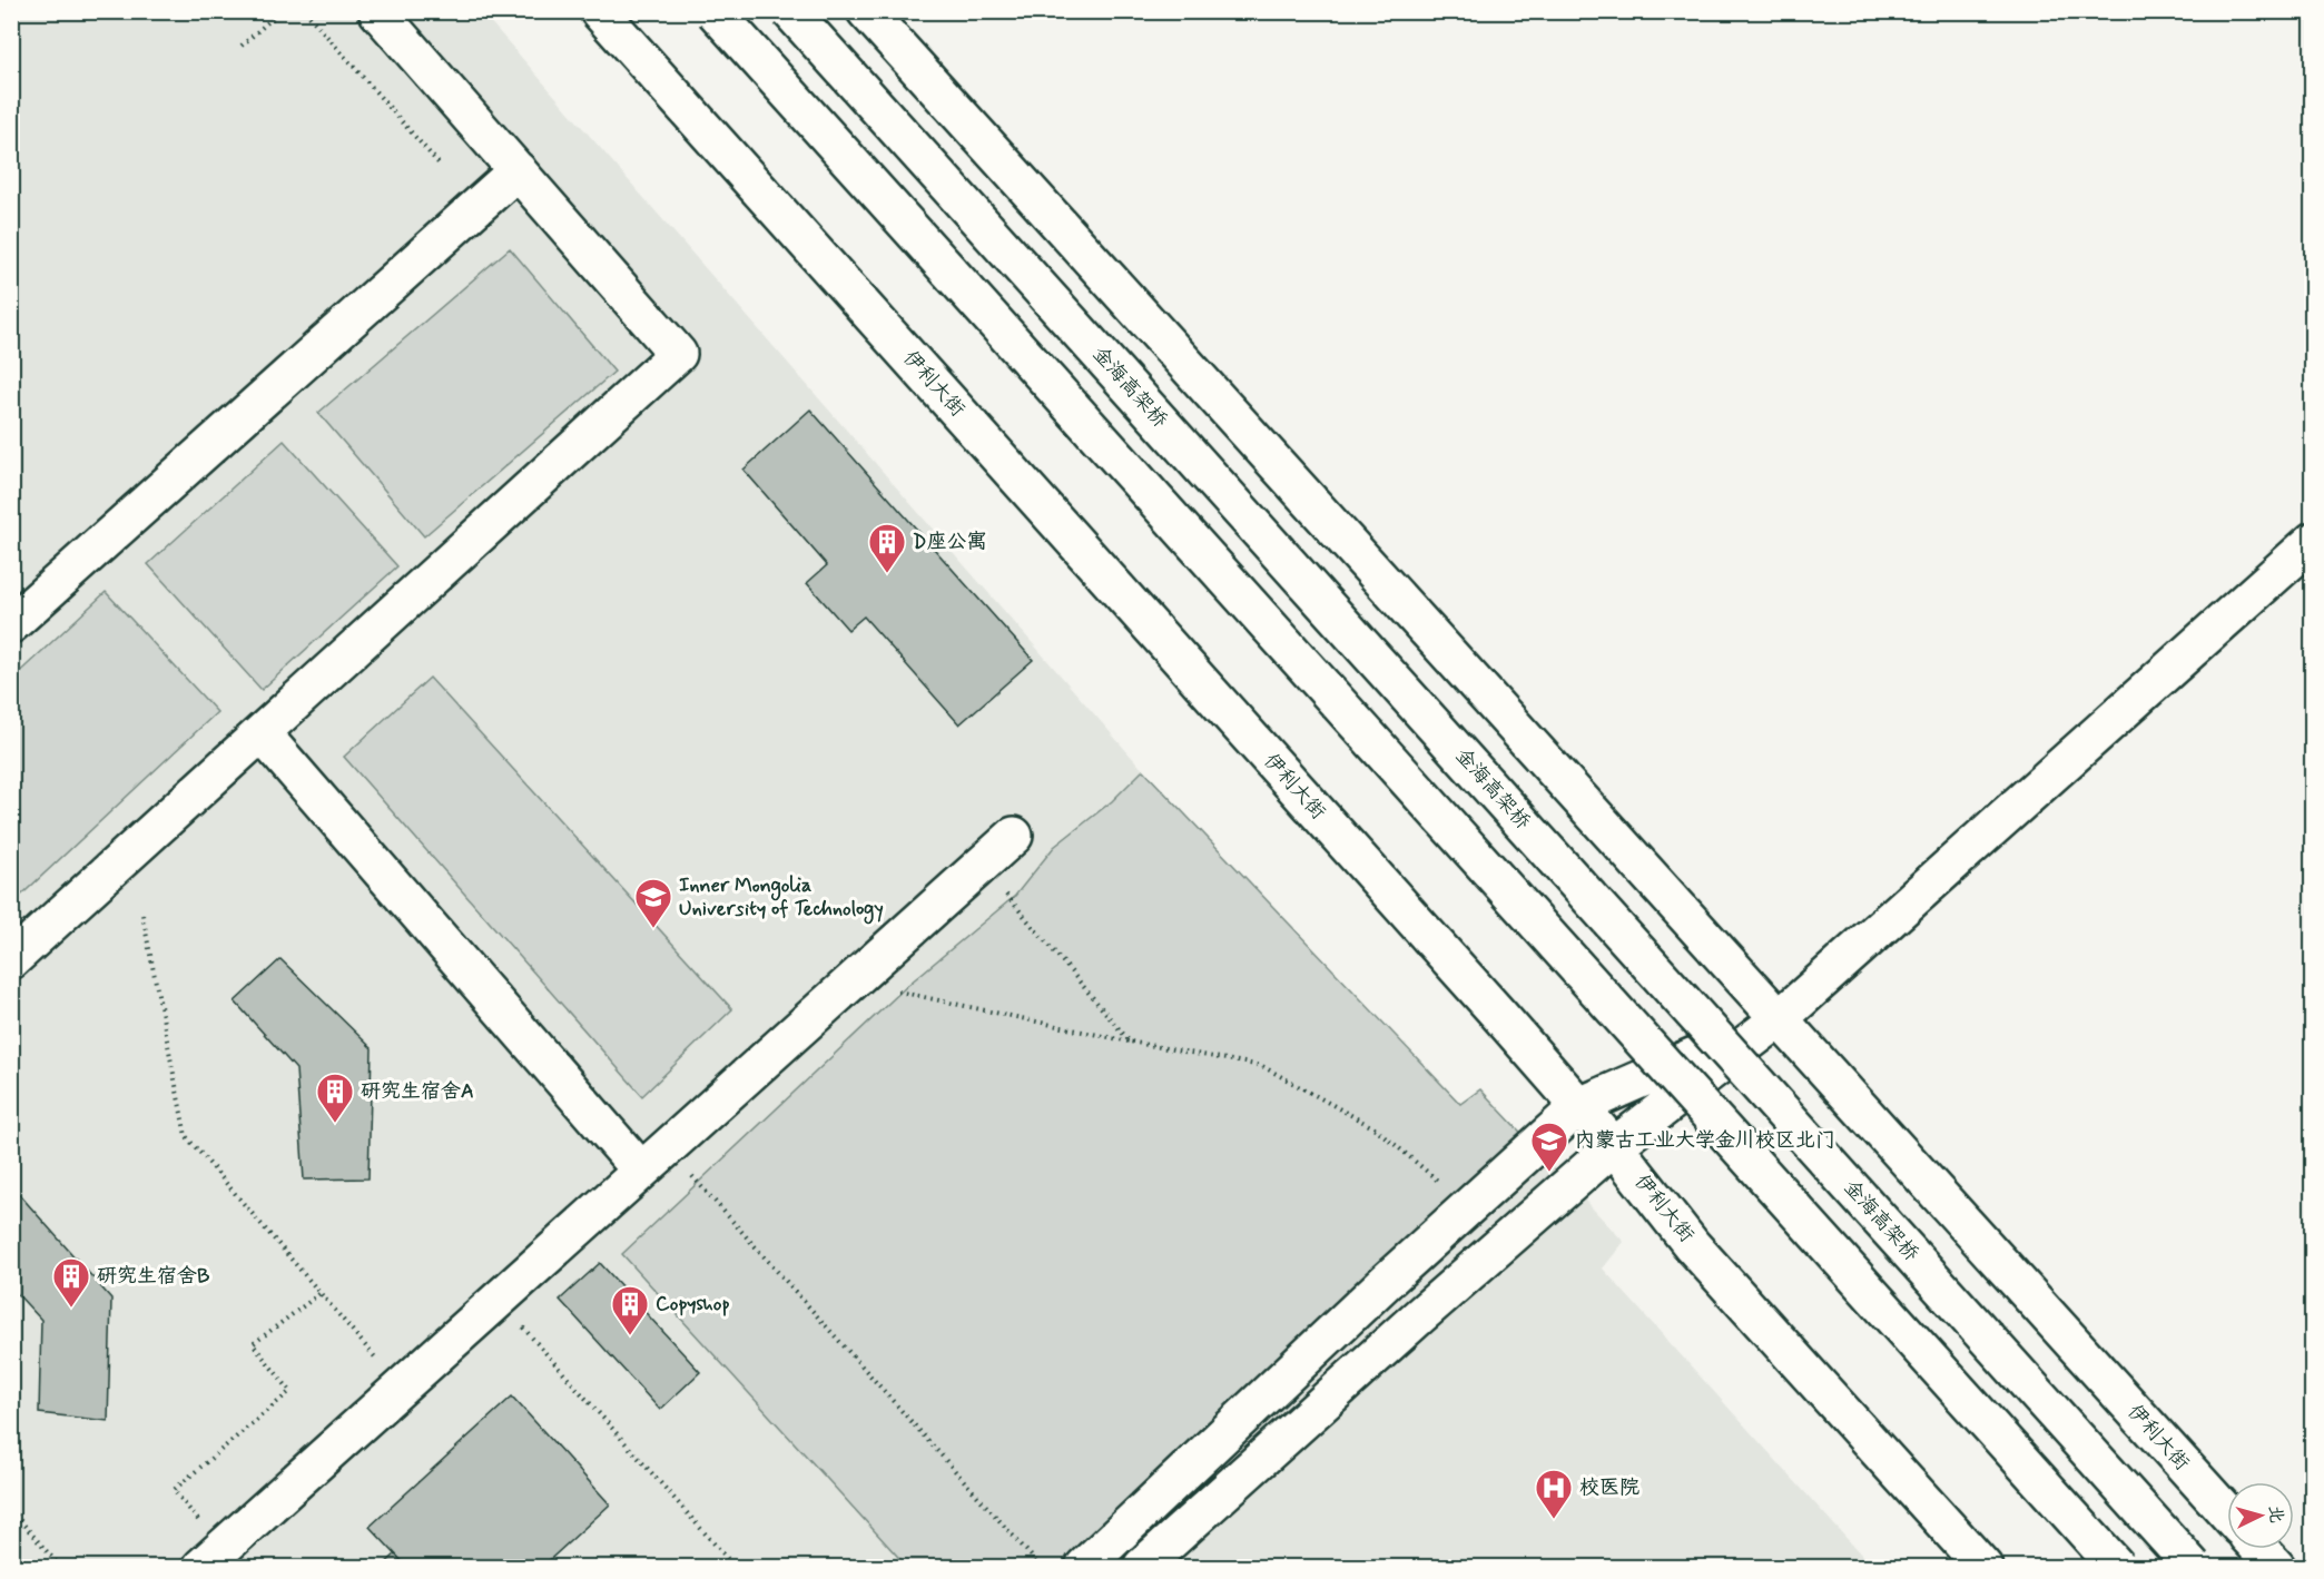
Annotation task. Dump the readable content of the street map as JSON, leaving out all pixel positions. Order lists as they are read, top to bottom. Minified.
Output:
{"streets":{"main road":["伊利大街","金海高架桥"]},"places":{"building":["D座公寓","研究生宿舍A","研究生宿舍B","Copyshop"],"school or university":["Inner Mongolia University of Technology","内蒙古工业大学金川校区北门"],"hospital":["校医院"]},"north":"right"}
